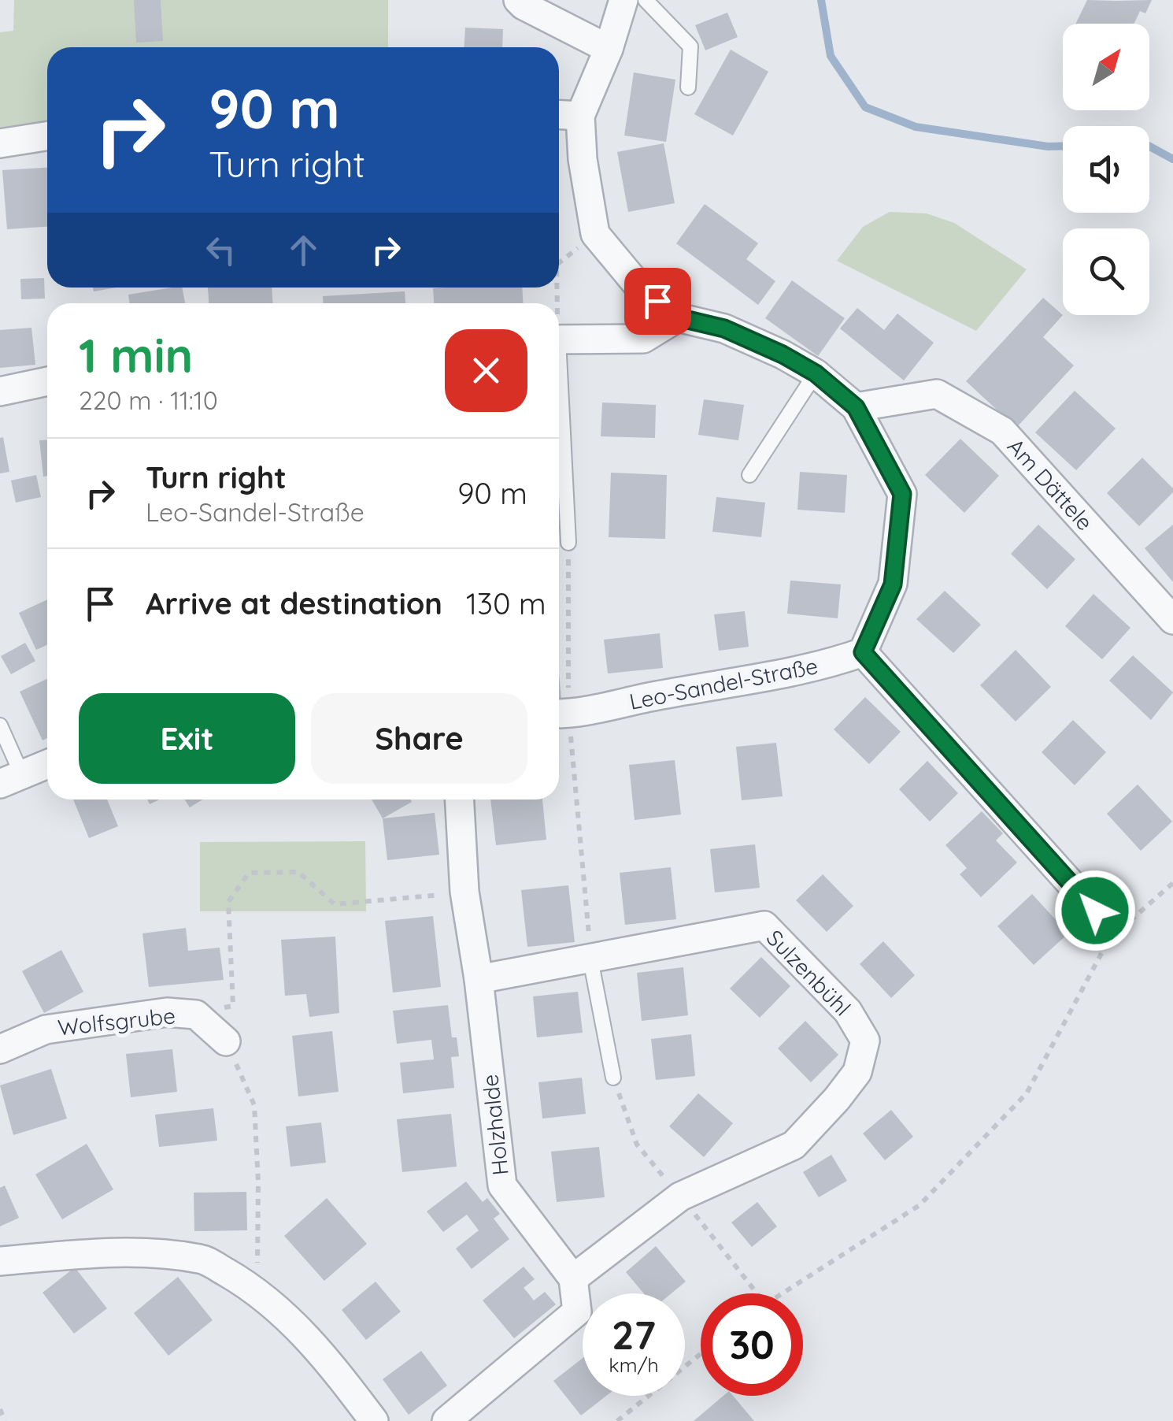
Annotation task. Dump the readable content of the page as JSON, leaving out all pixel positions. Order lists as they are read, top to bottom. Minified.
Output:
{"streets":{"street":["Am Dättele","Leo-Sandel-Straße","Sulzenbühl","Wolfsgrube","Holzhalde"]},"crossings":[["Sulzenbühl","Holzhalde"]],"north":"top right","page":{"turn":["90 m","Turn right"],"heading":["1 min","220 m · 11:10"],"list":[{"name":"Turn right","note":"Leo-Sandel-Straße","value":"90 m"},{"name":"Arrive at destination","value":"130 m"}],"buttons":["Exit","Share"],"speed":"27 km/h","limit":"30"}}
